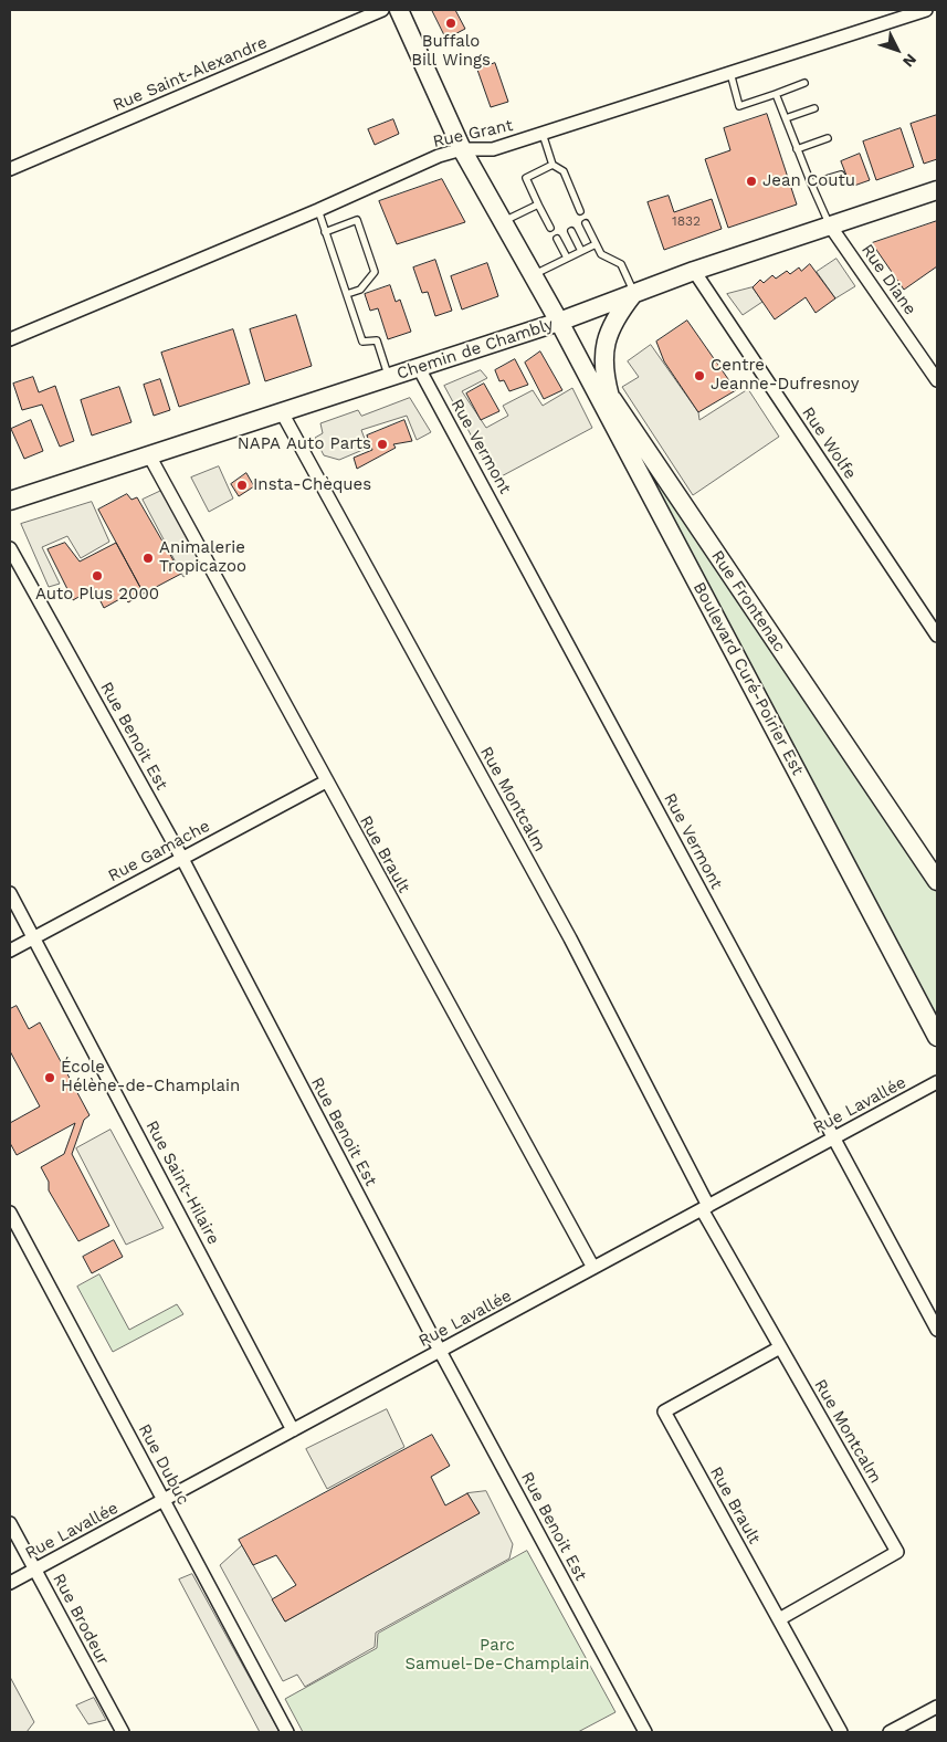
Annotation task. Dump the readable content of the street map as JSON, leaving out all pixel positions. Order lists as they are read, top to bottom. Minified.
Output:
{"streets":{"main road":["Chemin de Chambly","Rue Frontenac","Boulevard Curé-Poirier Est"],"street":["Rue Saint-Alexandre","Rue Grant","Rue Diane","Rue Wolfe","Rue Vermont","Rue Benoit Est","Rue Montcalm","Rue Gamache","Rue Brault","Rue Lavallée","Rue Saint-Hilaire","Rue Dubuc","Rue Brodeur"]},"crossings":[["Rue Diane","Chemin de Chambly"],["Chemin de Chambly","Rue Wolfe"],["Chemin de Chambly","Rue Vermont"],["Chemin de Chambly","Rue Frontenac"],["Chemin de Chambly","Boulevard Curé-Poirier Est"],["Chemin de Chambly","Rue Montcalm"],["Chemin de Chambly","Rue Brault"],["Rue Vermont","Rue Lavallée"],["Rue Frontenac","Boulevard Curé-Poirier Est"],["Rue Benoit Est","Rue Gamache"],["Rue Benoit Est","Rue Lavallée"],["Rue Montcalm","Rue Brault"],["Rue Montcalm","Rue Lavallée"],["Rue Gamache","Rue Brault"],["Rue Gamache","Rue Saint-Hilaire"],["Rue Brault","Rue Lavallée"],["Rue Lavallée","Rue Saint-Hilaire"],["Rue Lavallée","Rue Dubuc"],["Rue Lavallée","Rue Brodeur"]],"parks":["Parc Samuel-De-Champlain"],"places":["Buffalo Bill Wings","Jean Coutu","Centre Jeanne-Dufresnoy","NAPA Auto Parts","Insta-Chèques","Animalerie Tropicazoo","Auto Plus 2000","École Hélène-de-Champlain"],"house_numbers":["1832"],"north":"bottom right"}
